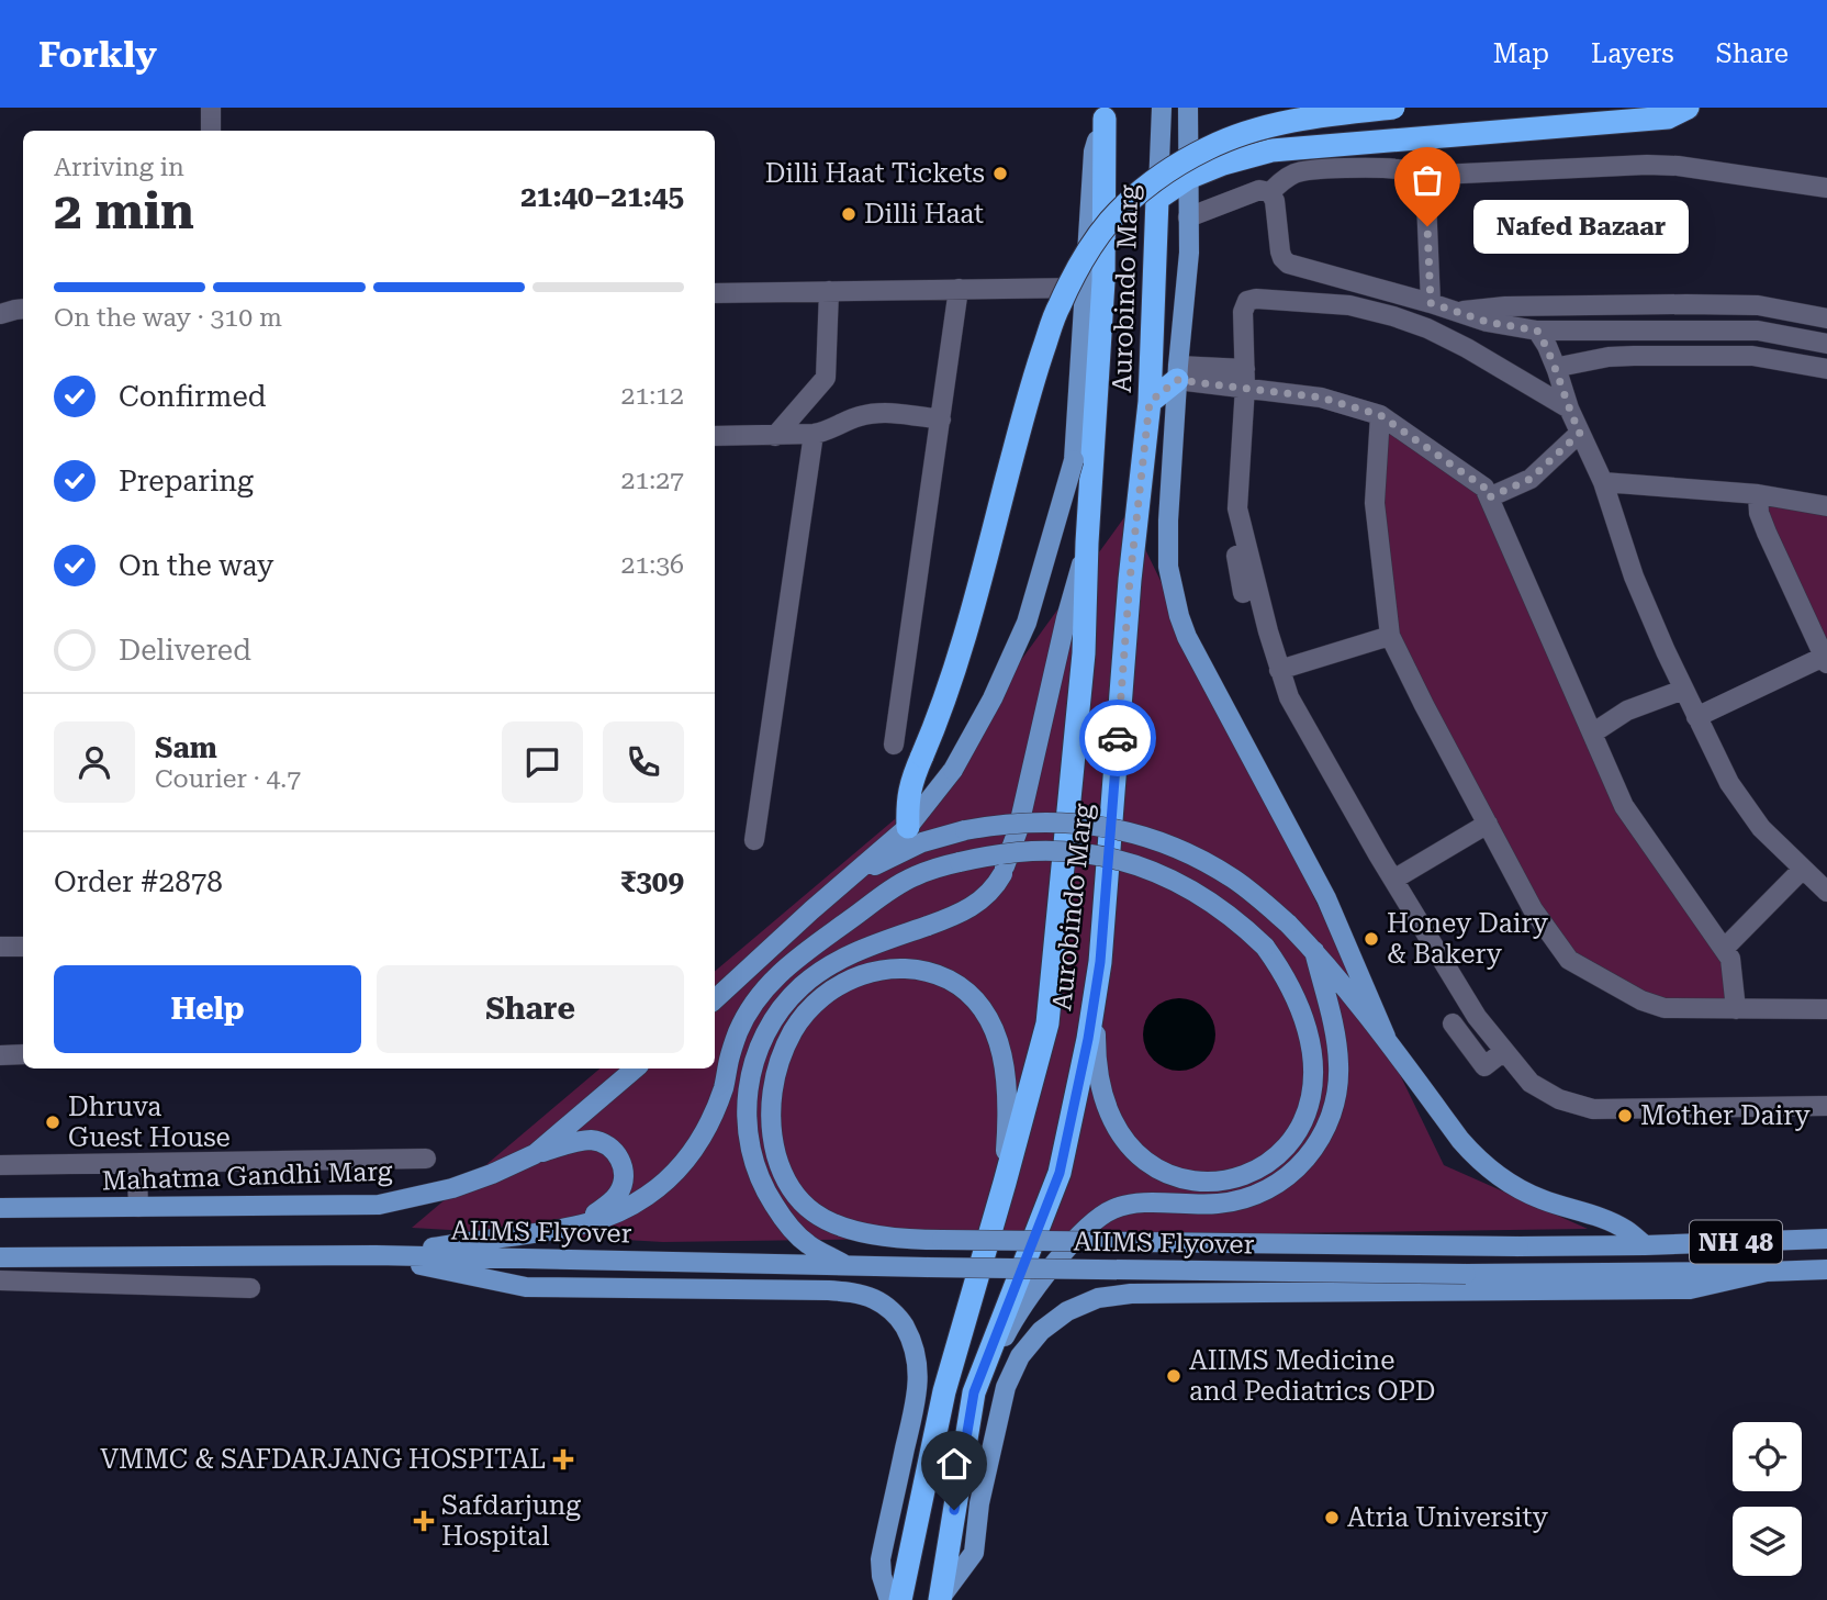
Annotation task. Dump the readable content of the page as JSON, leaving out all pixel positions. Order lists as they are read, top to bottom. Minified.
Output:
{"streets":{"highway":["Aurobindo Marg"],"main road":["Mahatma Gandhi Marg","AIIMS Flyover","NH 48"]},"places":{"other":["Dilli Haat Tickets","Dilli Haat","Nafed Bazaar","Honey Dairy & Bakery","Mother Dairy","Dhruva Guest House","AIIMS Medicine and Pediatrics OPD","Atria University"],"health":["VMMC & SAFDARJANG HOSPITAL","Safdarjung Hospital"]},"page":{"header":"Forkly","nav":["Map","Layers","Share"],"heading":["2 min","Arriving in","21:40–21:45"],"panel":["Sam","Courier · 4.7","Order #2878","₹309"],"bubble":"Nafed Bazaar","bar":"On the way · 310 m","list":[["Confirmed","21:12"],["Preparing","21:27"],["On the way","21:36"],"Delivered"],"buttons":["Help","Share"]}}
